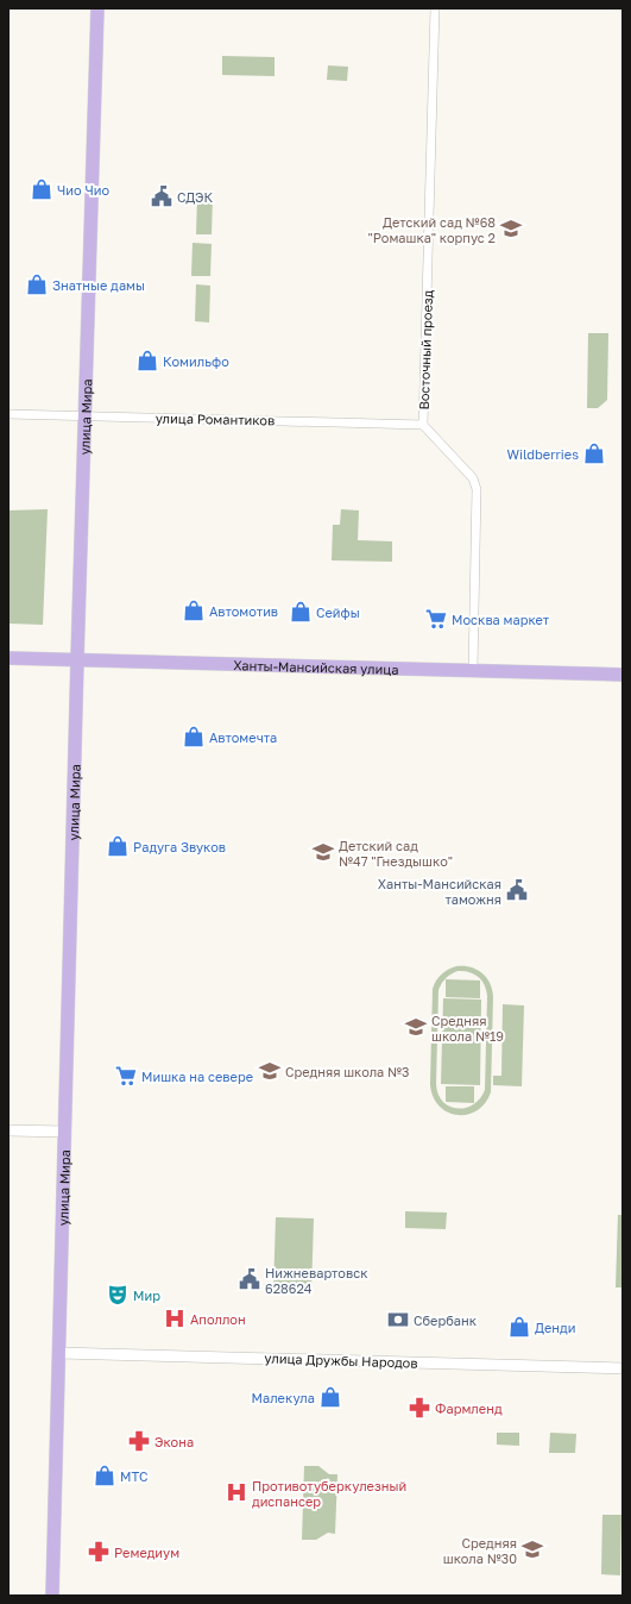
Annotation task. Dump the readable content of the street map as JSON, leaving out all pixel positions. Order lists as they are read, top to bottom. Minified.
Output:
{"streets":{"main road":["улица Мира","Ханты-Мансийская улица"],"street":["Восточный проезд","улица Романтиков","улица Дружбы Народов"]},"crossings":[["Восточный проезд","улица Романтиков"],["Восточный проезд","Ханты-Мансийская улица"],["улица Мира","улица Романтиков"],["улица Мира","Ханты-Мансийская улица"],["улица Мира","улица Дружбы Народов"]],"places":{"shop":["Чио Чио","Знатные дамы","Комильфо","Wildberries","Автомотив","Сейфы","Автомечта","Радуга Звуков","Денди","Малекула","МТС"],"public building":["СДЭК","Ханты-Мансийская таможня","Нижневартовск 628624"],"school or university":["Детский сад №68 \"Ромашка\" корпус 2","Детский сад №47 \"Гнездышко\"","Средняя школа №19","Средняя школа №3","Средняя школа №30"],"supermarket":["Москва маркет","Мишка на севере"],"theatre":["Мир"],"hospital":["Аполлон","Противотуберкулезный диспансер"],"bank":["Сбербанк"],"pharmacy":["Фармленд","Экона","Ремедиум"]}}
